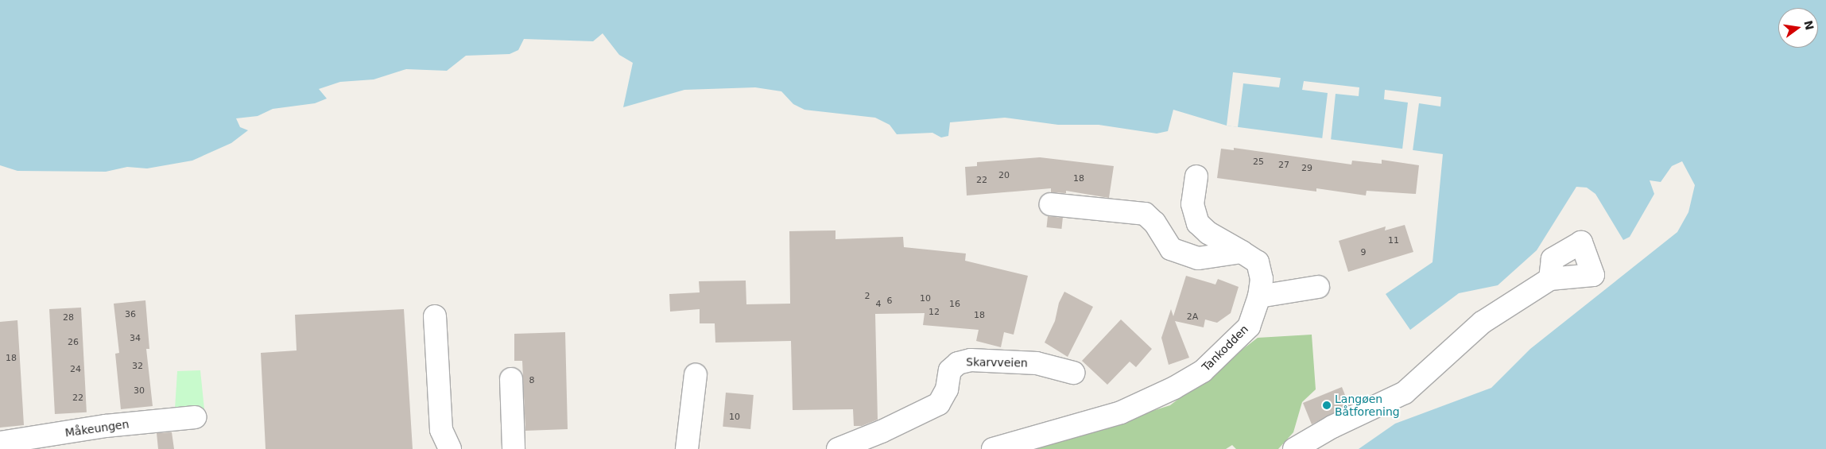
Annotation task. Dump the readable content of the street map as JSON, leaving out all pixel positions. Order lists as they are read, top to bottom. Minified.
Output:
{"streets":{"street":["Tankodden","Skarvveien","Måkeungen"]},"places":["Langøen Båtforening"],"house_numbers":["25","27","29","20","18","22","11","9","2","10","6","4","16","12","36","18","2A","28","34","26","18","32","24","8","30","22","10"],"north":"right"}
